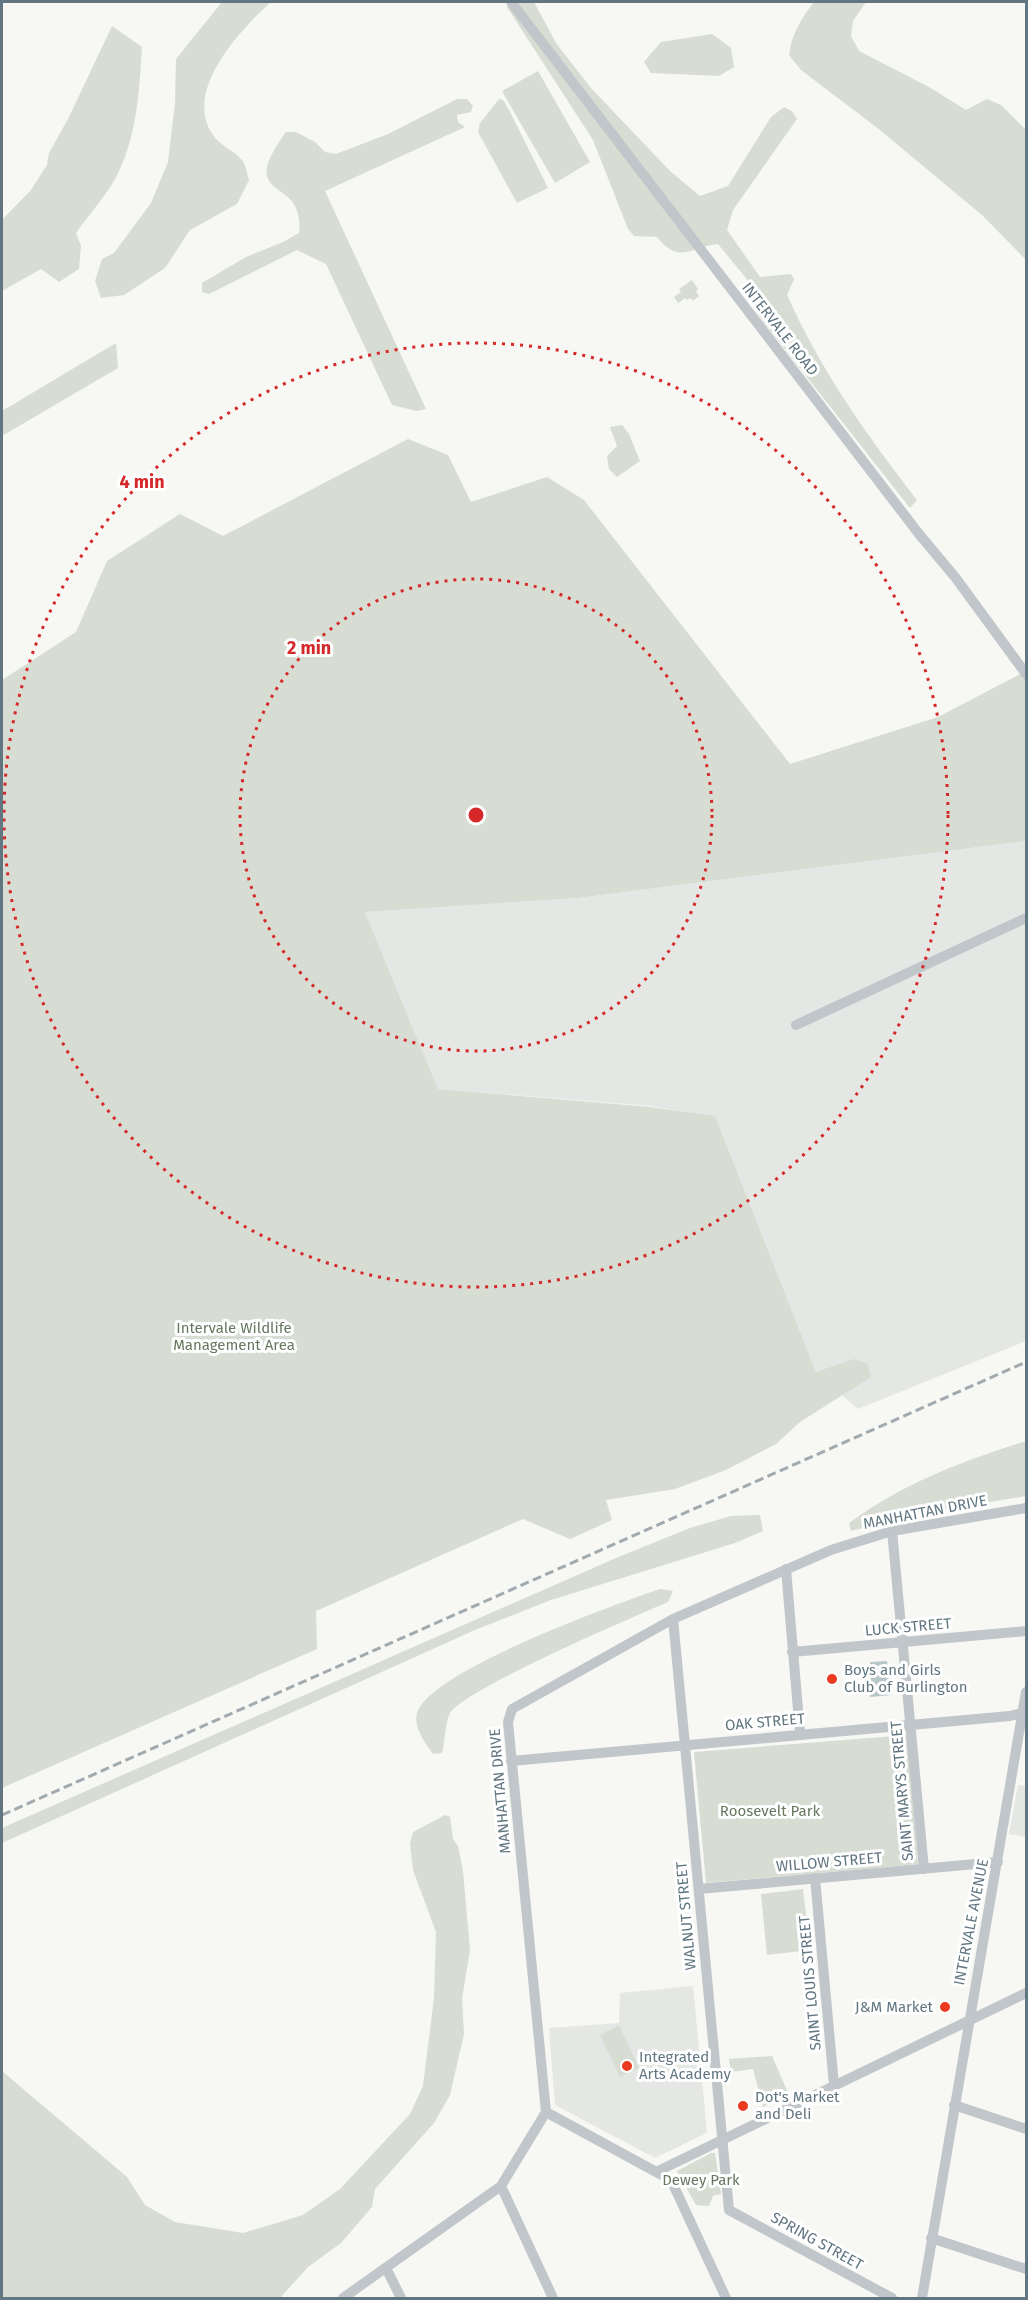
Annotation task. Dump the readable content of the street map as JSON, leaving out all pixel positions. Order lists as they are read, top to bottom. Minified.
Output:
{"streets":{"street":["INTERVALE ROAD","MANHATTAN DRIVE","LUCK STREET","OAK STREET","SAINT MARYS STREET","WILLOW STREET","WALNUT STREET","INTERVALE AVENUE","SAINT LOUIS STREET","SPRING STREET"]},"crossings":[["MANHATTAN DRIVE","OAK STREET"],["MANHATTAN DRIVE","SAINT MARYS STREET"],["MANHATTAN DRIVE","WALNUT STREET"],["LUCK STREET","SAINT MARYS STREET"],["OAK STREET","SAINT MARYS STREET"],["OAK STREET","WALNUT STREET"],["OAK STREET","INTERVALE AVENUE"],["SAINT MARYS STREET","WILLOW STREET"],["WILLOW STREET","WALNUT STREET"],["WILLOW STREET","INTERVALE AVENUE"],["WILLOW STREET","SAINT LOUIS STREET"],["WALNUT STREET","SPRING STREET"]],"parks":["Intervale Wildlife Management Area","Roosevelt Park","Dewey Park"],"places":["Boys and Girls Club of Burlington","J&M Market","Integrated Arts Academy","Dot's Market and Deli"],"rings":["4 min","2 min"]}
